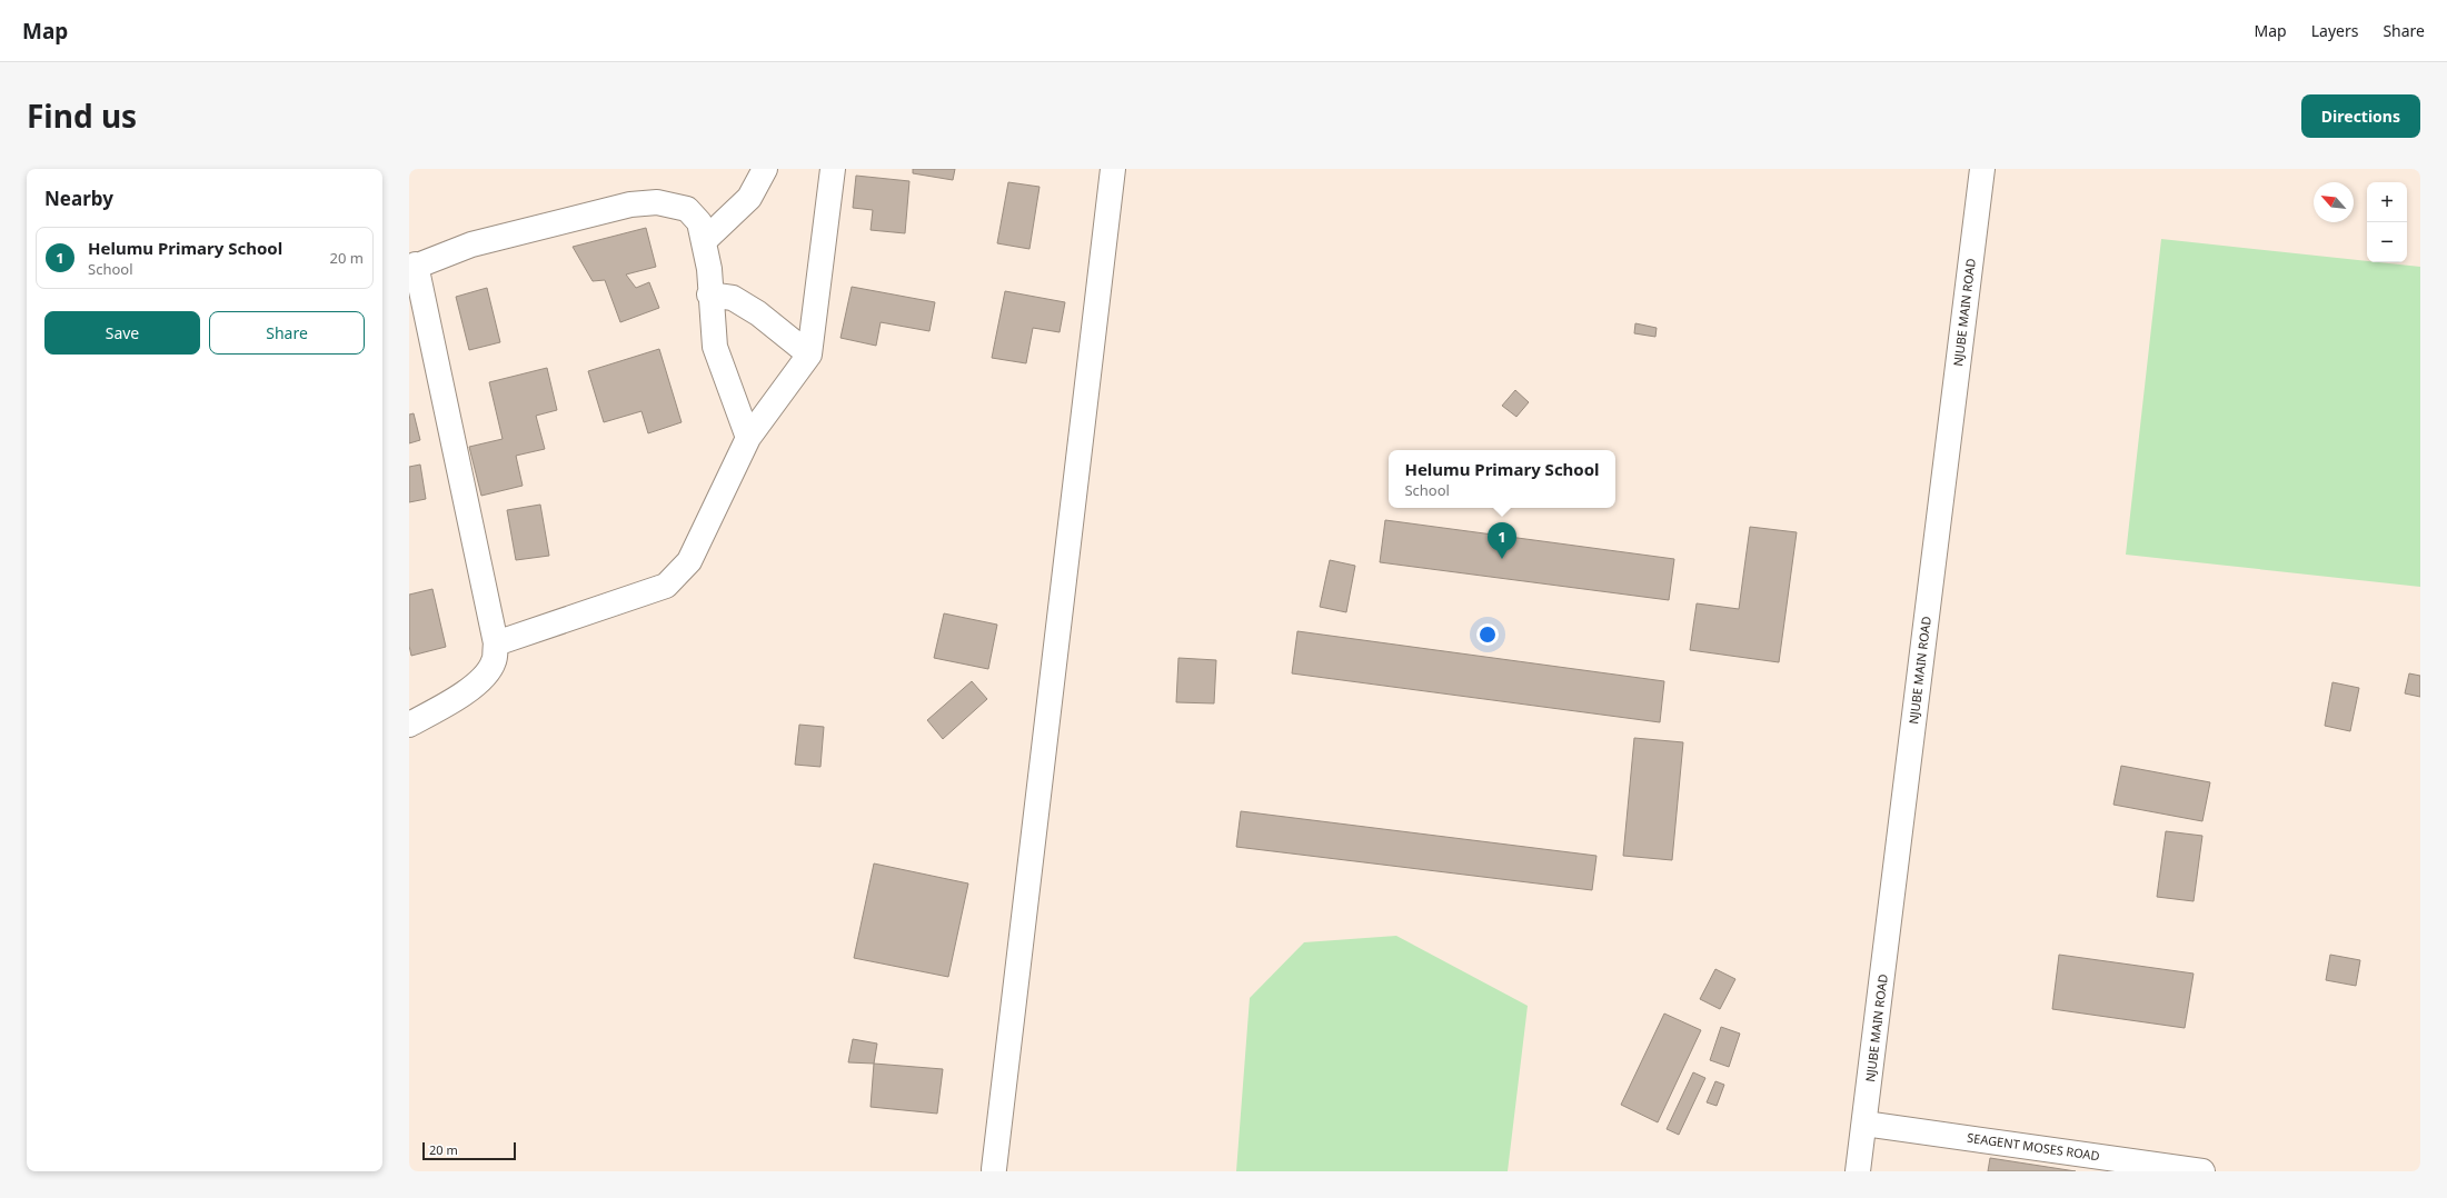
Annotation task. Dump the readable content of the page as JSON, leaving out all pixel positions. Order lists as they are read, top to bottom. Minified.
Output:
{"streets":{"street":["NJUBE MAIN ROAD","SEAGENT MOSES ROAD"]},"crossings":[["NJUBE MAIN ROAD","SEAGENT MOSES ROAD"]],"scale_bar":"20 m","north":"top left","page":{"header":"Map","nav":["Map","Layers","Share"],"title":"Find us","buttons":["Directions",["Save","Share"]],"heading":"Nearby","map_buttons":["+","−"],"list":[{"mark":"1","name":"Helumu Primary School","note":"School","value":"20 m"}],"popup":["Helumu Primary School","School"],"pins":"1","scale":"20 m"}}
